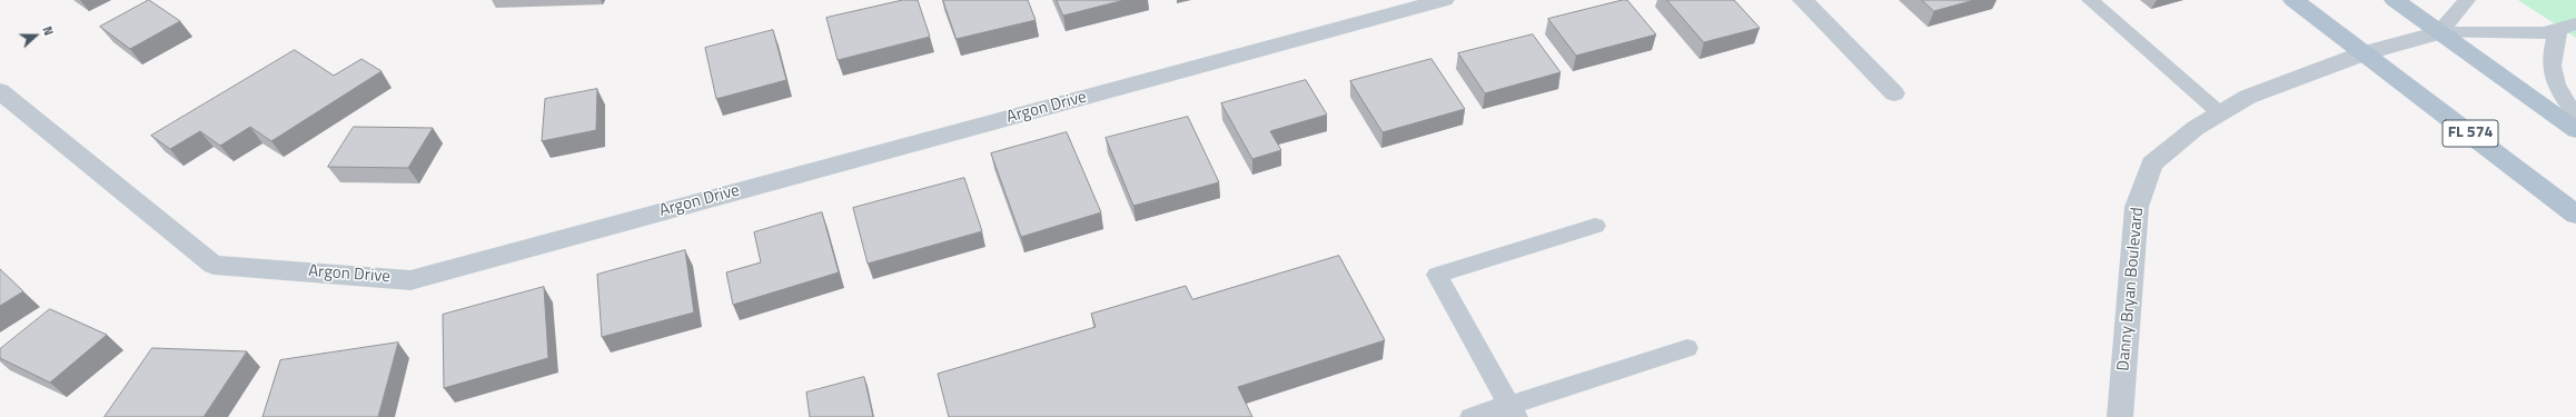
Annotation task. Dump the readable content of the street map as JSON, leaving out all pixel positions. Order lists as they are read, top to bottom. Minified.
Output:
{"streets":{"main road":["FL 574"],"street":["Argon Drive","Danny Bryan Boulevard"]},"crossings":[["FL 574","Danny Bryan Boulevard"]],"north":"right"}
